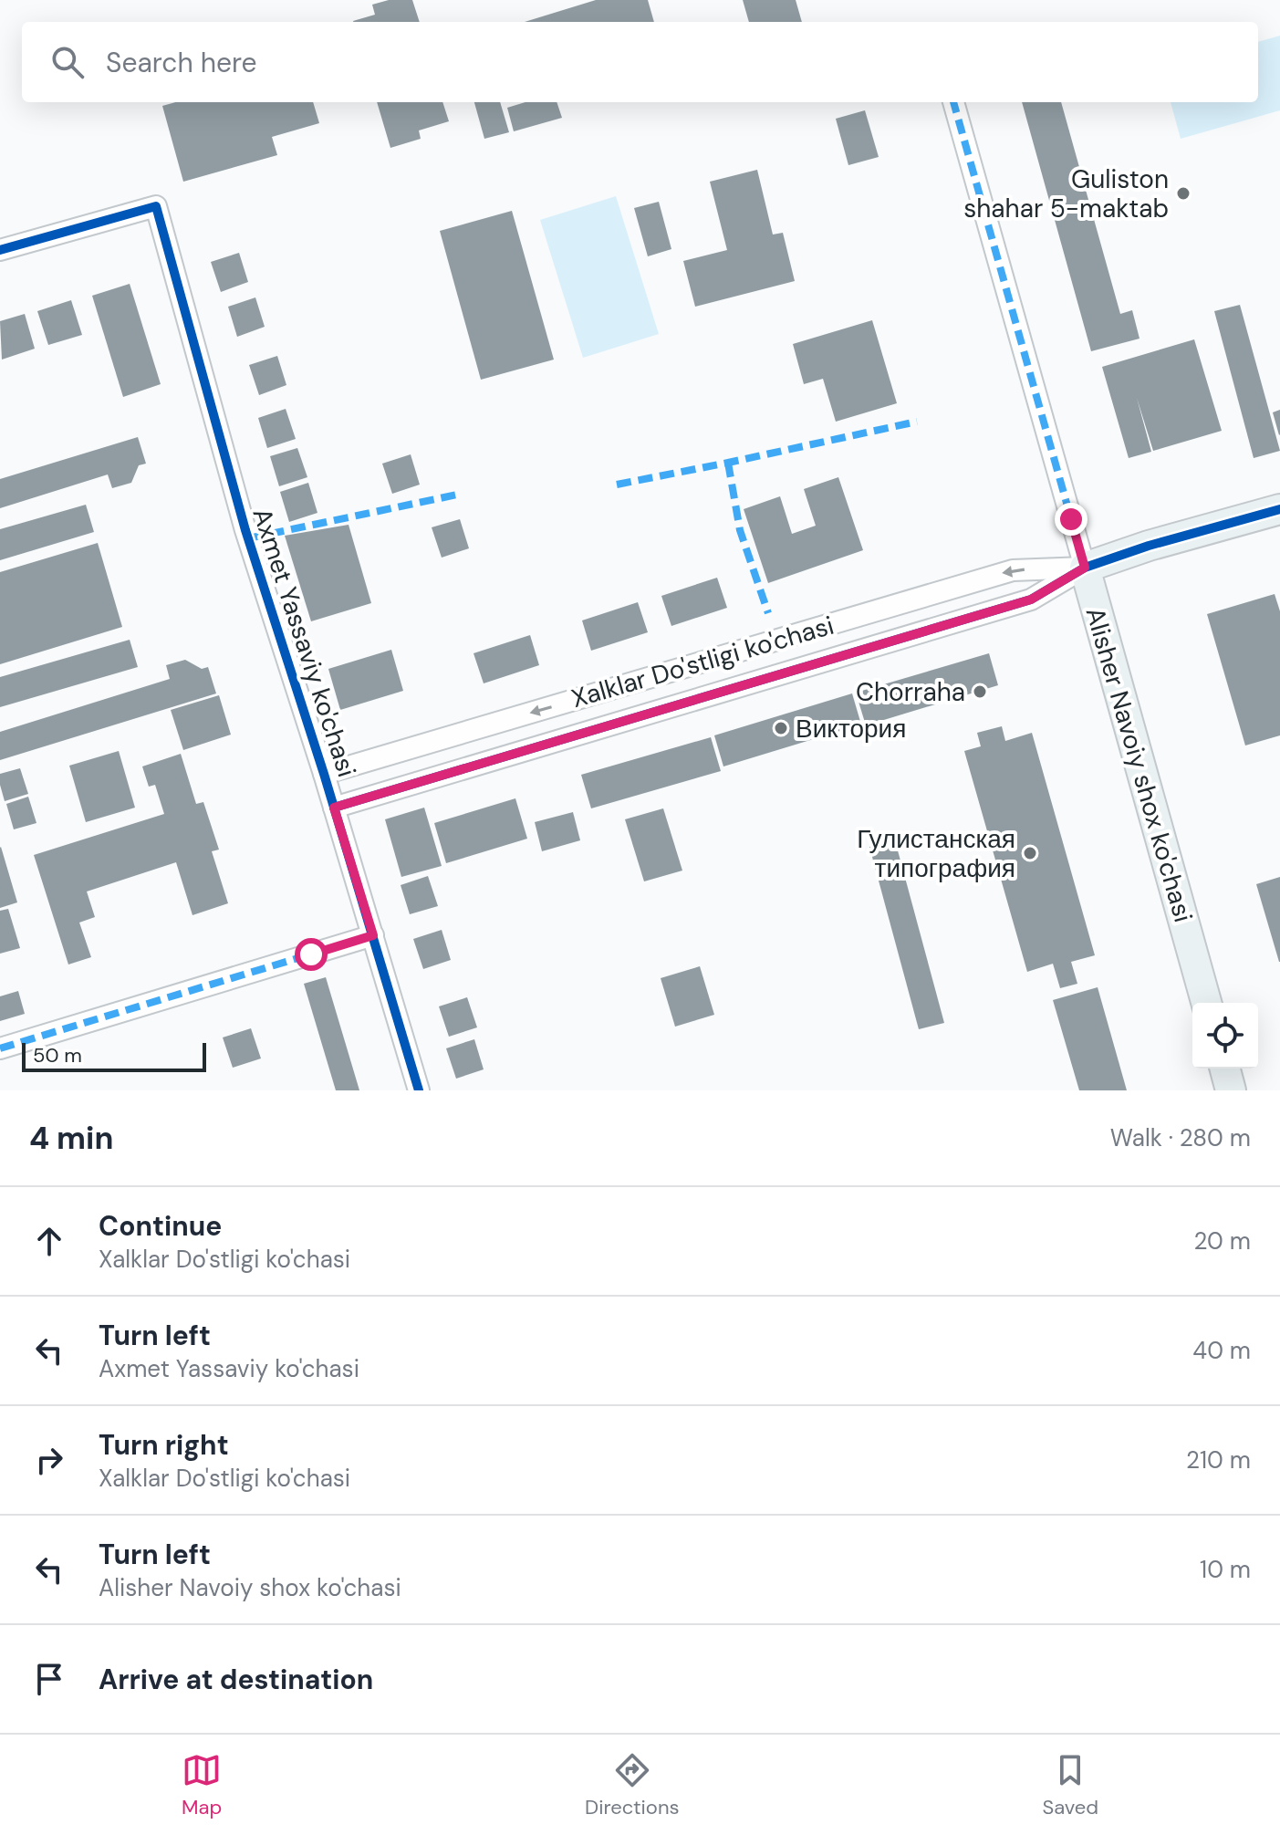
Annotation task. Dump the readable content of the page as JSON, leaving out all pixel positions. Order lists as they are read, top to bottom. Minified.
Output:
{"streets":{"street":["Axmet Yassaviy ko'chasi","Xalklar Do'stligi ko'chasi","Alisher Navoiy shox ko'chasi"]},"crossings":[["Axmet Yassaviy ko'chasi","Xalklar Do'stligi ko'chasi"],["Xalklar Do'stligi ko'chasi","Alisher Navoiy shox ko'chasi"]],"places":["Guliston shahar 5-maktab","Chorraha","Виктория","Гулистанская типография"],"scale_bar":"50 m","page":{"search":"Search here","scale":"50 m","heading":["4 min","Walk · 280 m"],"list":[["Continue","Xalklar Do'stligi ko'chasi","20 m"],["Turn left","Axmet Yassaviy ko'chasi","40 m"],["Turn right","Xalklar Do'stligi ko'chasi","210 m"],["Turn left","Alisher Navoiy shox ko'chasi","10 m"],"Arrive at destination"],"nav":["Map","Directions","Saved"]}}
